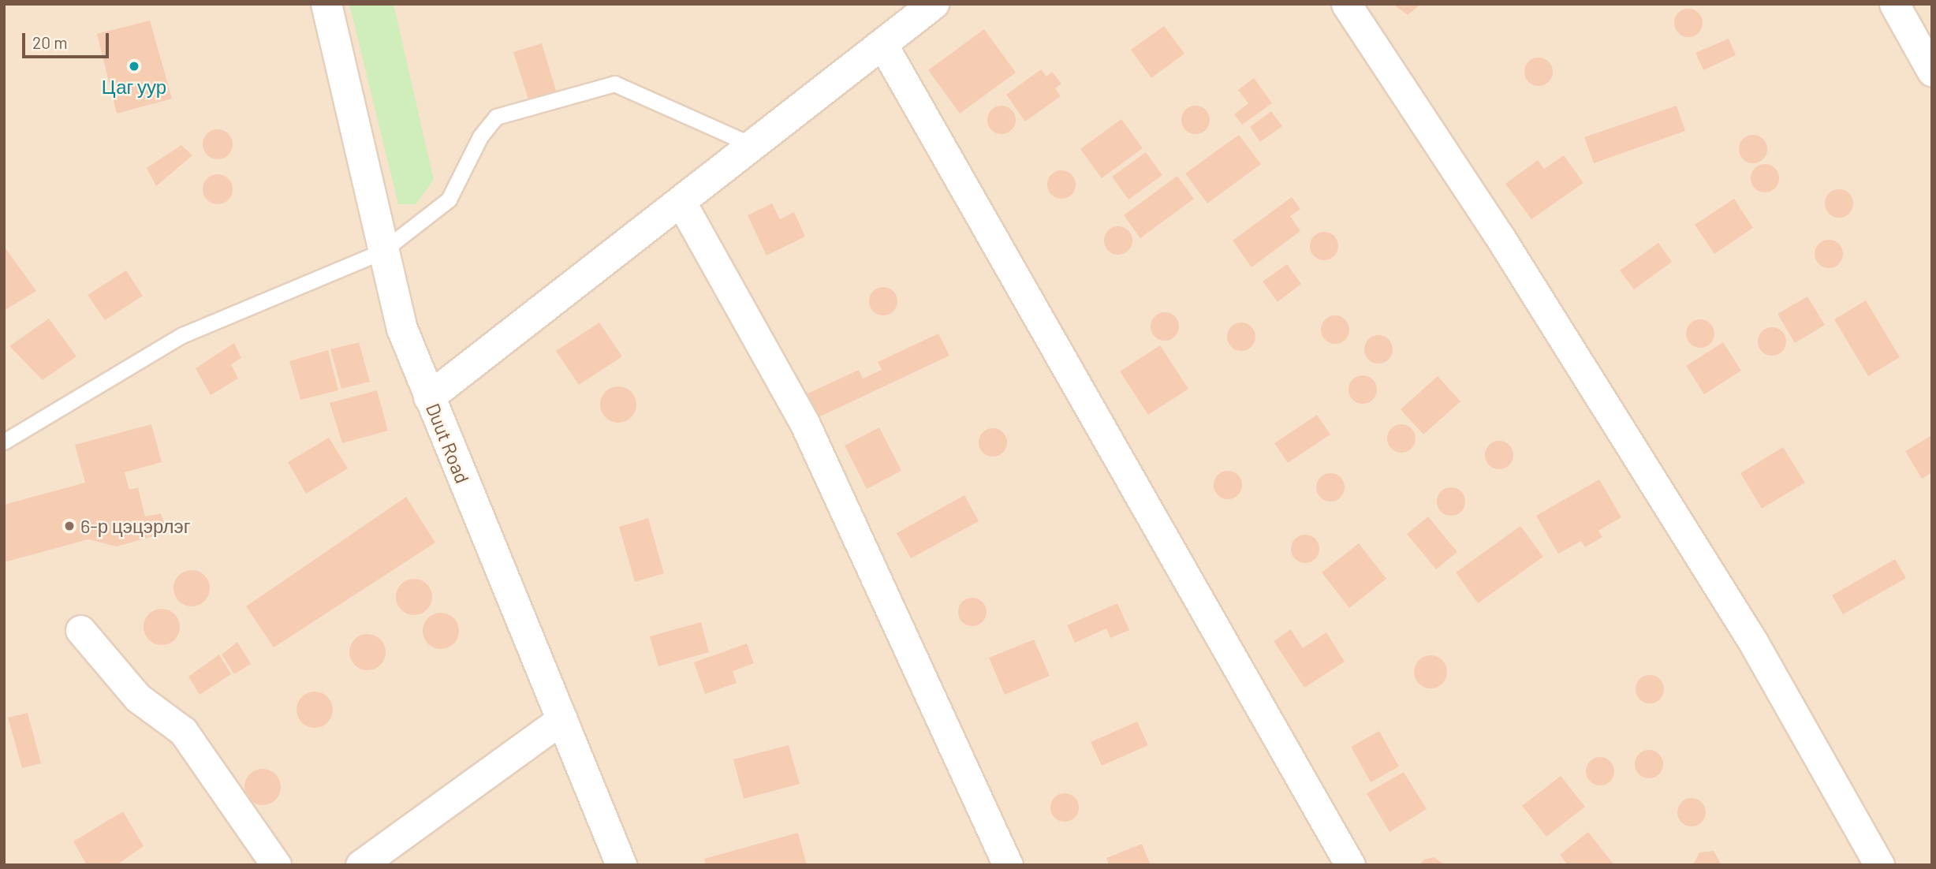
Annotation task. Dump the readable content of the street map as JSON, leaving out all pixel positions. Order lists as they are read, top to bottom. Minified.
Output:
{"streets":{"main road":["Duut Road"]},"places":["Цаг уур","6-р цэцэрлэг"],"scale_bar":"20 m"}
